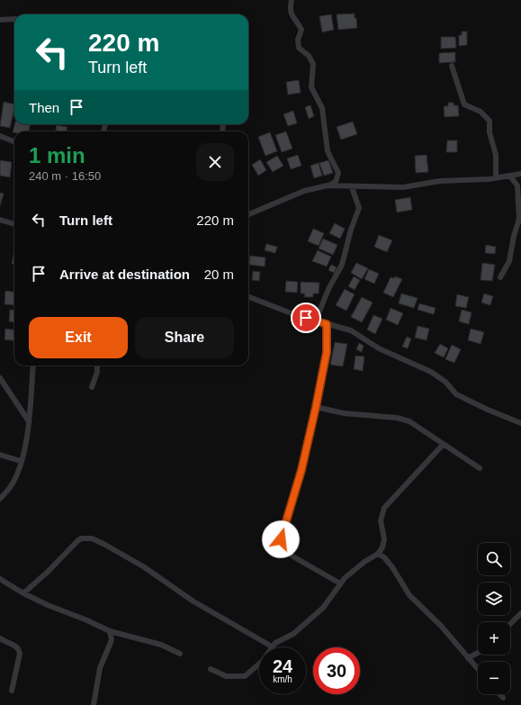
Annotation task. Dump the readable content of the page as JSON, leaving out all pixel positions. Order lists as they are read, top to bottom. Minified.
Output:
{"page":{"turn":["220 m","Turn left"],"then":"Then","heading":["1 min","240 m · 16:50"],"list":[{"name":"Turn left","value":"220 m"},{"name":"Arrive at destination","value":"20 m"}],"buttons":["Exit","Share"],"map_buttons":["+","−"],"speed":"24 km/h","limit":"30"}}
